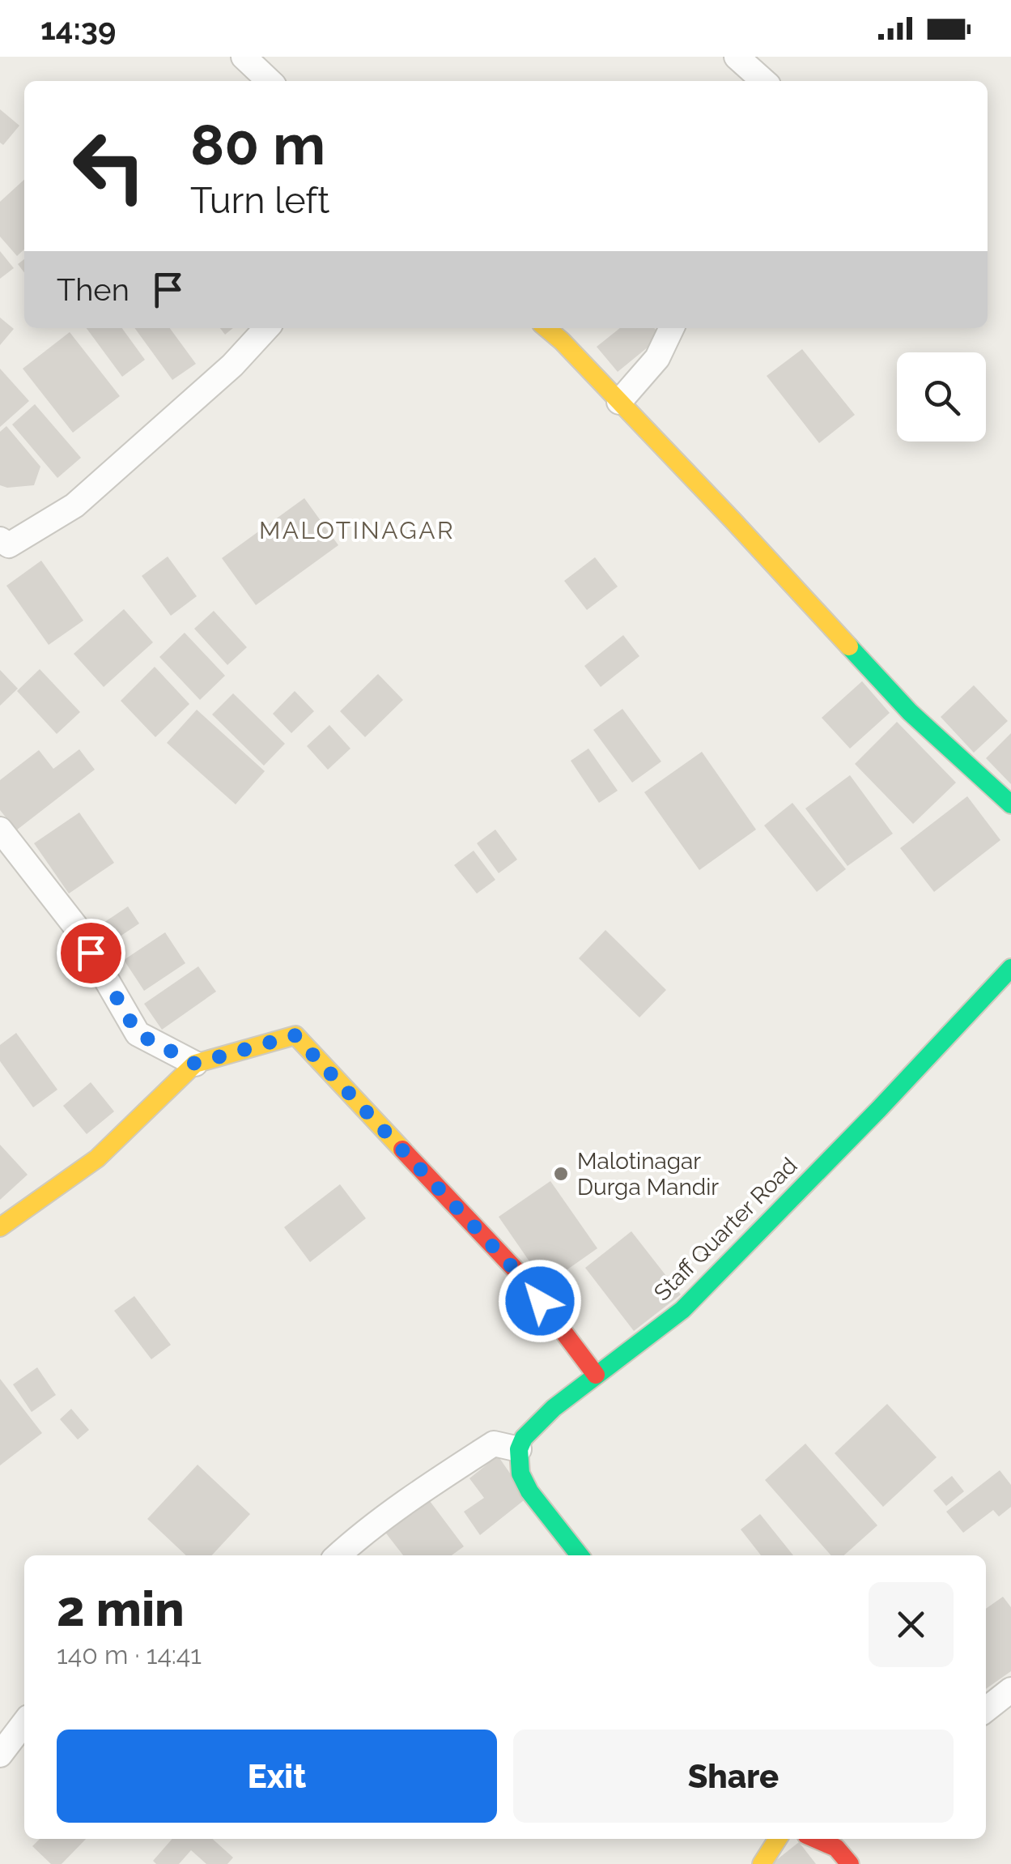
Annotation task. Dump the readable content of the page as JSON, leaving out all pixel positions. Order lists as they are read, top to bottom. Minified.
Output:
{"streets":{"street":["Staff Quarter Road"]},"districts":["MALOTINAGAR"],"places":["Malotinagar Durga Mandir"],"page":{"status":"14:39","turn":["80 m","Turn left"],"then":"Then","heading":["2 min","140 m · 14:41"],"buttons":["Exit","Share"]}}
